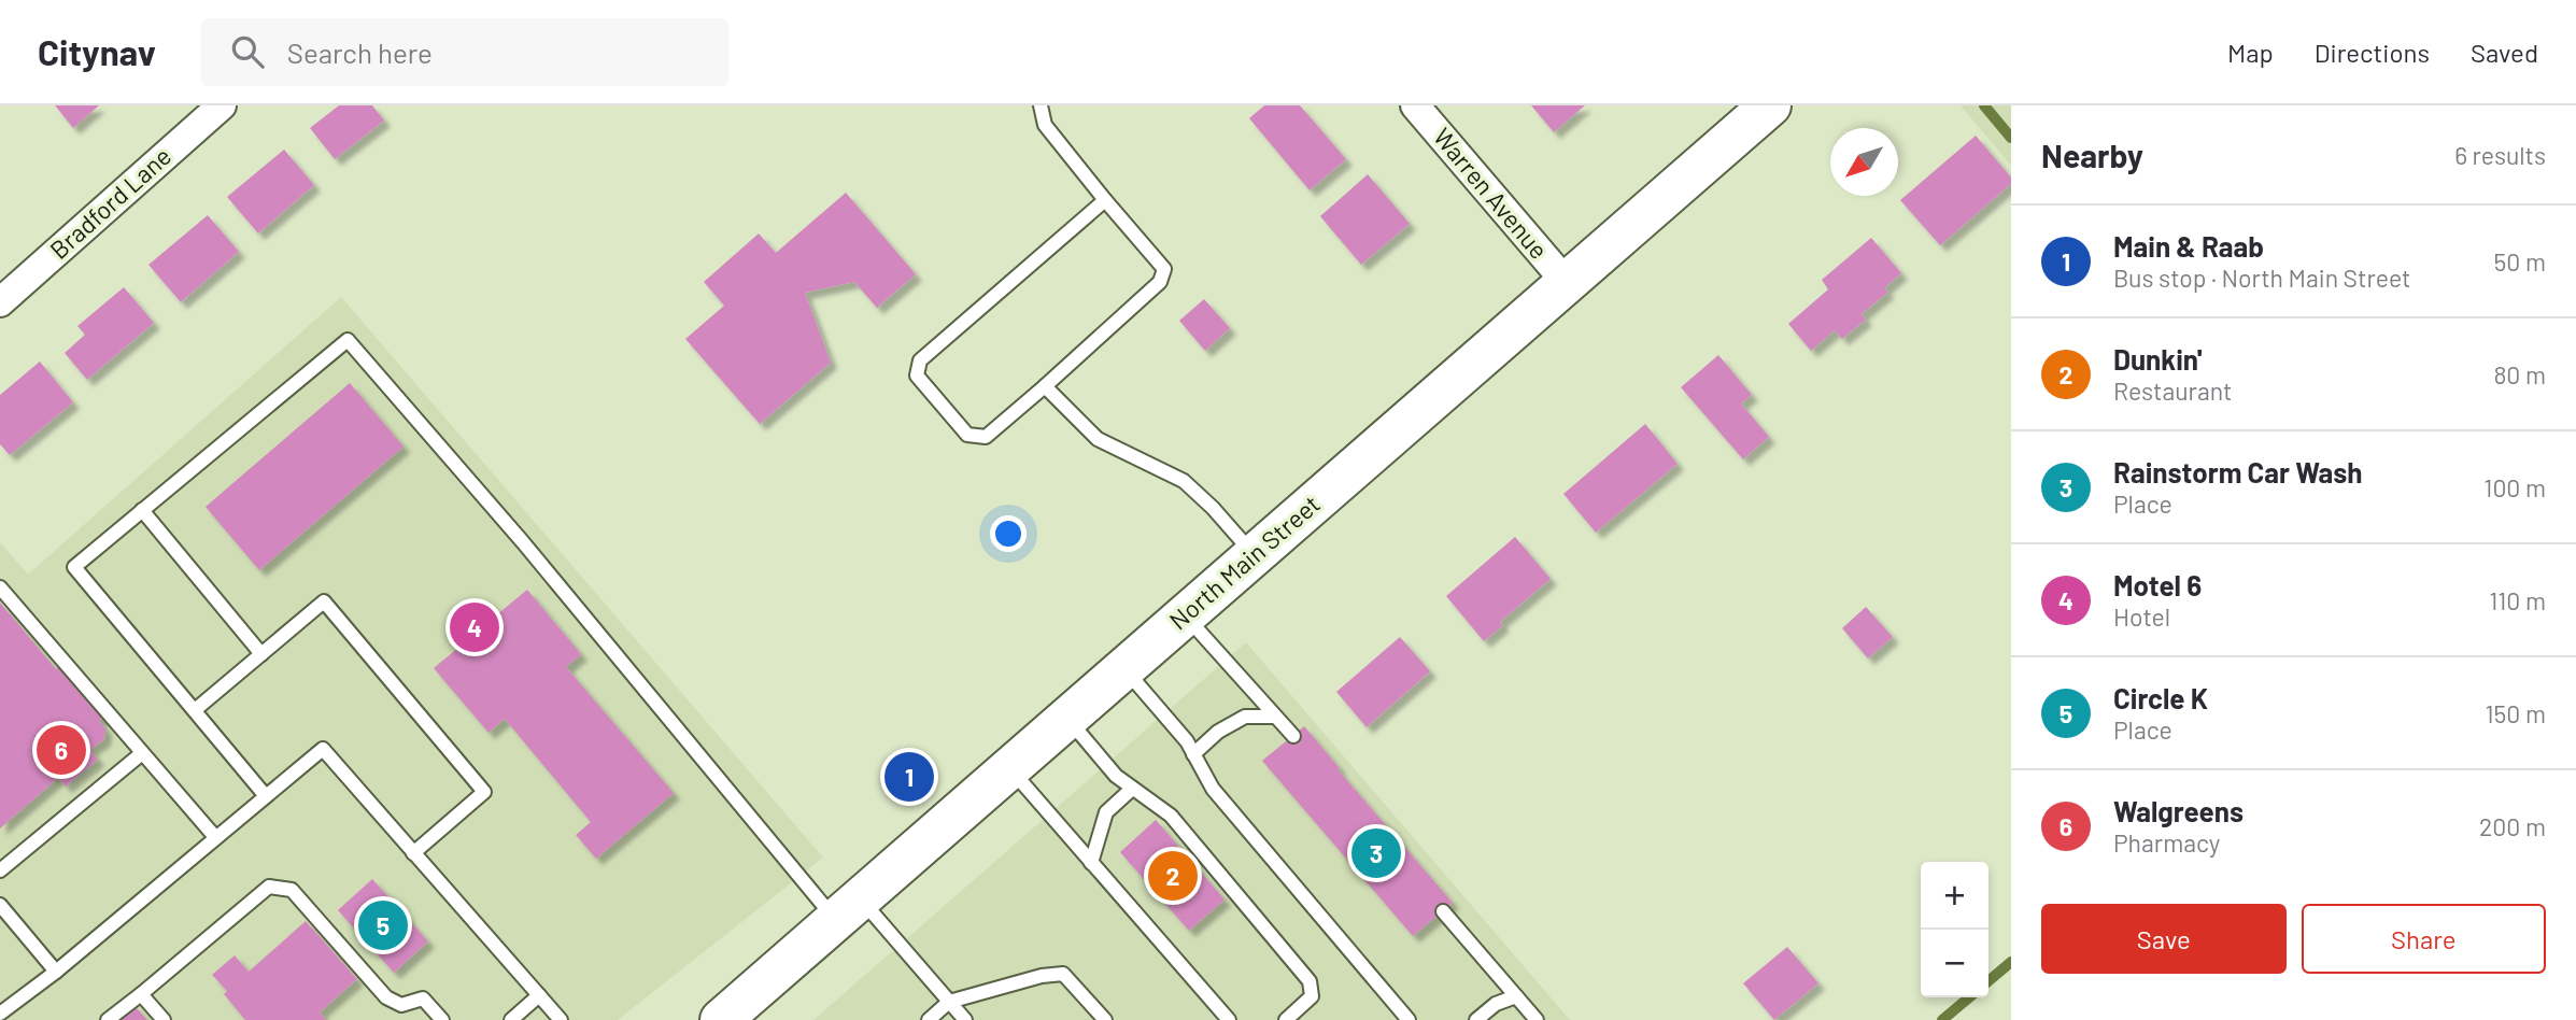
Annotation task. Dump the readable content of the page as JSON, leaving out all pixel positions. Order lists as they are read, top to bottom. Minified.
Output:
{"streets":{"main road":["North Main Street"],"street":["Warren Avenue","Bradford Lane"]},"crossings":[["Warren Avenue","North Main Street"]],"north":"bottom left","page":{"header":"Citynav","search":"Search here","nav":["Map","Directions","Saved"],"heading":["Nearby","6 results"],"list":[{"mark":"1","name":"Main & Raab","note":"Bus stop · North Main Street","value":"50 m"},{"mark":"2","name":"Dunkin'","note":"Restaurant","value":"80 m"},{"mark":"3","name":"Rainstorm Car Wash","note":"Place","value":"100 m"},{"mark":"4","name":"Motel 6","note":"Hotel","value":"110 m"},{"mark":"5","name":"Circle K","note":"Place","value":"150 m"},{"mark":"6","name":"Walgreens","note":"Pharmacy","value":"200 m"}],"pins":["4","6","1","3","2","5"],"map_buttons":["+","−"],"buttons":["Save","Share"]}}
